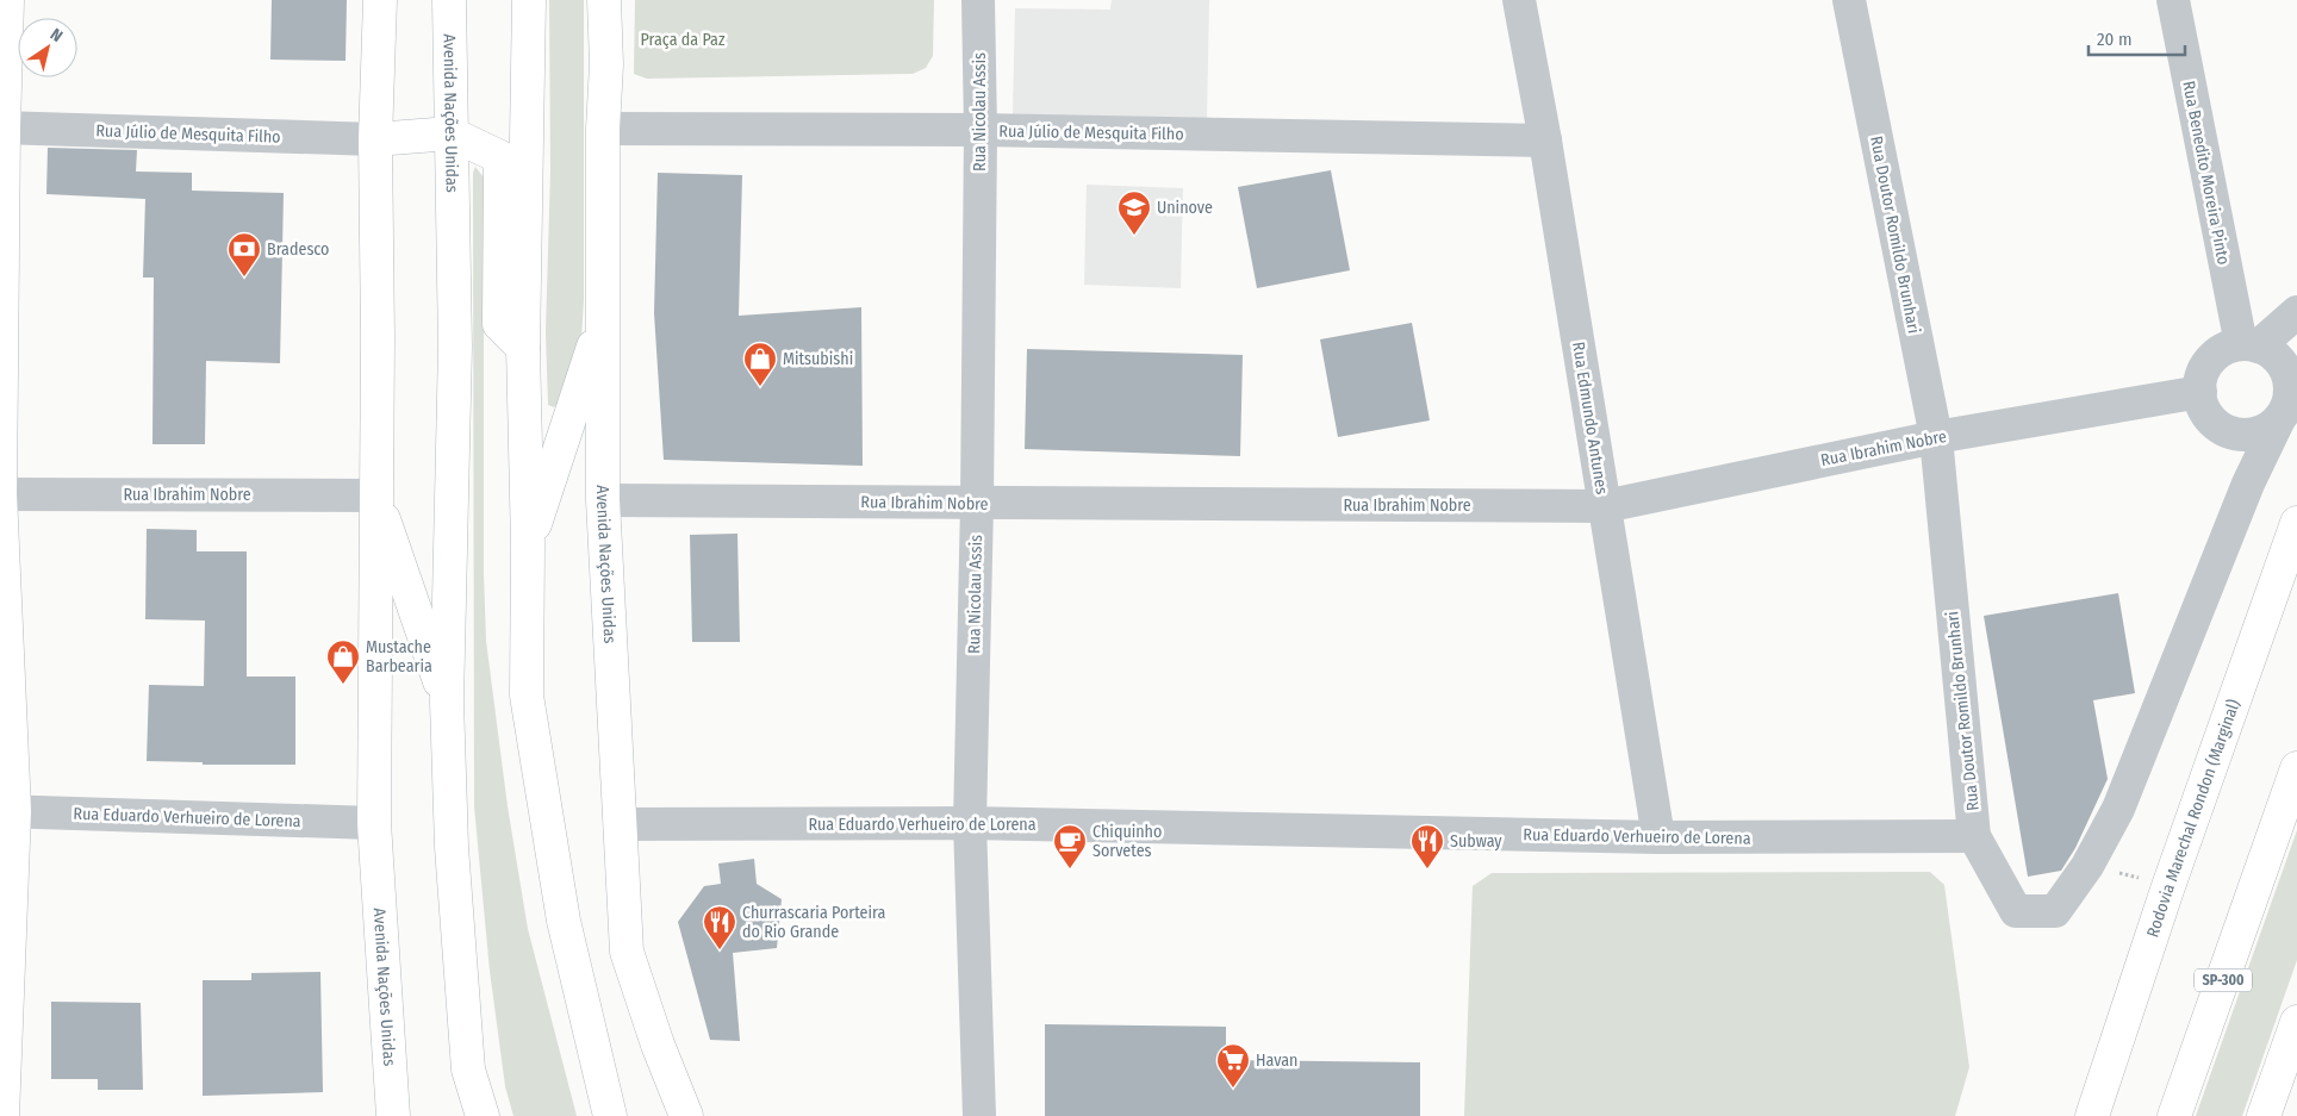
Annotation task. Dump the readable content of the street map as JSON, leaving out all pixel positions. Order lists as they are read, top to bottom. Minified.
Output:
{"streets":{"main road":["Avenida Nações Unidas","Rodovia Marechal Rondon (Marginal)","SP-300"],"street":["Rua Nicolau Assis","Rua Júlio de Mesquita Filho","Rua Benedito Moreira Pinto","Rua Doutor Romildo Brunhari","Rua Edmundo Antunes","Rua Ibrahim Nobre","Rua Eduardo Verhueiro de Lorena"]},"crossings":[["Rua Nicolau Assis","Rua Júlio de Mesquita Filho"],["Rua Nicolau Assis","Rua Ibrahim Nobre"],["Rua Nicolau Assis","Rua Eduardo Verhueiro de Lorena"],["Avenida Nações Unidas","Rua Júlio de Mesquita Filho"],["Avenida Nações Unidas","Rua Ibrahim Nobre"],["Avenida Nações Unidas","Rua Eduardo Verhueiro de Lorena"],["Rua Júlio de Mesquita Filho","Rua Edmundo Antunes"],["Rua Benedito Moreira Pinto","Rua Doutor Romildo Brunhari"],["Rua Benedito Moreira Pinto","Rua Ibrahim Nobre"],["Rua Doutor Romildo Brunhari","Rua Ibrahim Nobre"],["Rua Doutor Romildo Brunhari","Rua Eduardo Verhueiro de Lorena"],["Rua Edmundo Antunes","Rua Ibrahim Nobre"],["Rua Edmundo Antunes","Rua Eduardo Verhueiro de Lorena"]],"parks":["Praça da Paz"],"places":{"school or university":["Uninove"],"bank":["Bradesco"],"shop":["Mitsubishi","Mustache Barbearia"],"cafe":["Chiquinho Sorvetes"],"restaurant":["Subway","Churrascaria Porteira do Rio Grande"],"supermarket":["Havan"]},"scale_bar":"20 m","north":"top right"}
